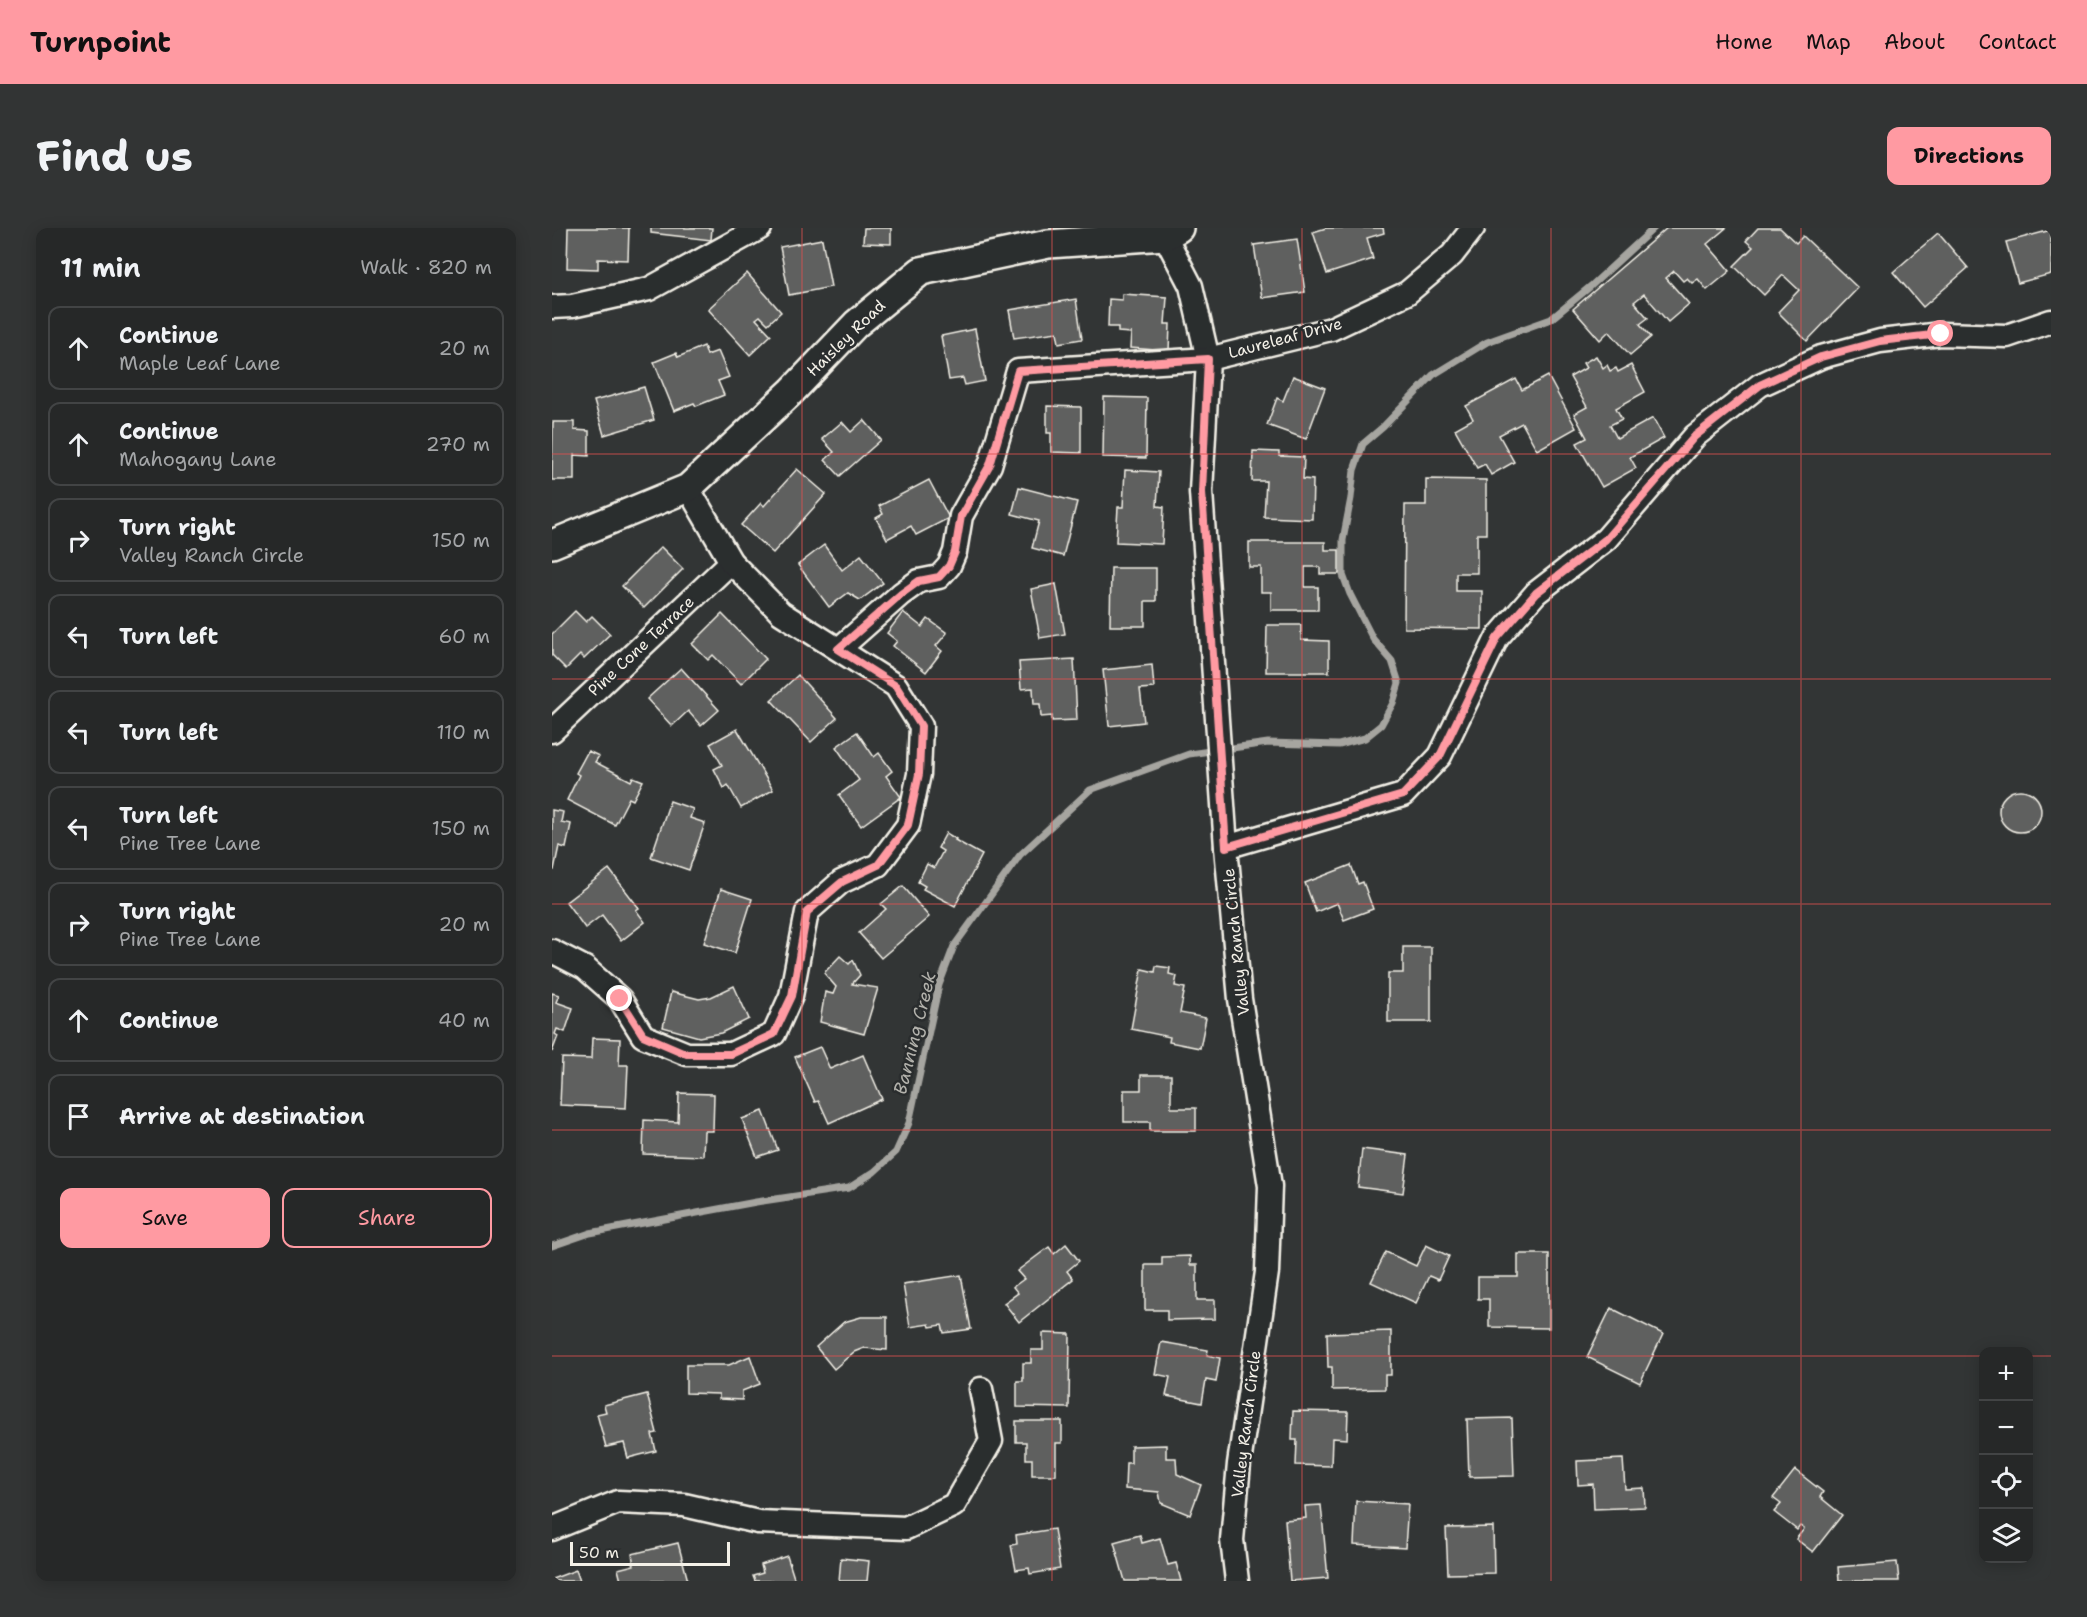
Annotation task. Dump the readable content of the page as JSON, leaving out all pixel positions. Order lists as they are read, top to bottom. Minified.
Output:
{"streets":{"street":["Haisley Road","Laureleaf Drive","Pine Cone Terrace","Valley Ranch Circle"]},"crossings":[["Haisley Road","Valley Ranch Circle"],["Laureleaf Drive","Valley Ranch Circle"]],"water":["Banning Creek"],"scale_bar":"50 m","page":{"header":"Turnpoint","nav":["Home","Map","About","Contact"],"buttons":["Directions",["Save","Share"]],"title":"Find us","heading":["11 min","Walk · 820 m"],"list":[["Continue","Maple Leaf Lane","20 m"],["Continue","Mahogany Lane","270 m"],["Turn right","Valley Ranch Circle","150 m"],["Turn left","60 m"],["Turn left","110 m"],["Turn left","Pine Tree Lane","150 m"],["Turn right","Pine Tree Lane","20 m"],["Continue","40 m"],"Arrive at destination"],"map_buttons":["+","−"],"scale":"50 m"}}
